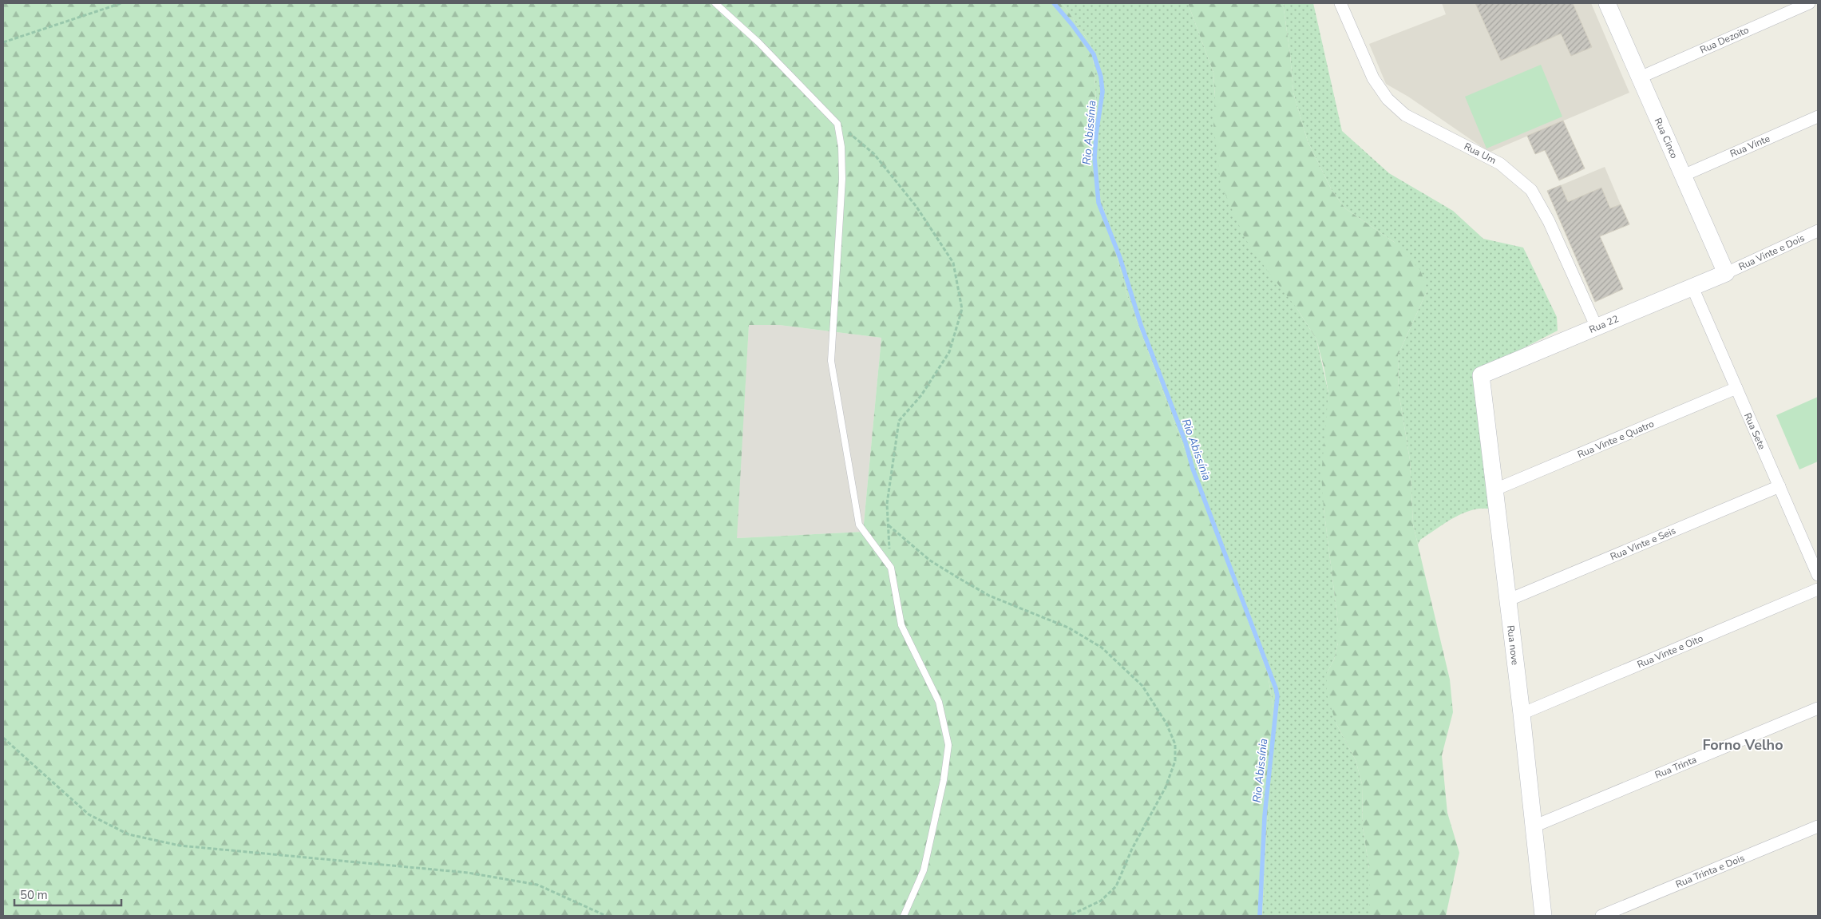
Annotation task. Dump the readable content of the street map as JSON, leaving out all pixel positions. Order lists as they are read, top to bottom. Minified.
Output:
{"streets":{"street":["Rua Dezoito","Rua Cinco","Rua Vinte","Rua Um","Rua Vinte e Dois","Rua 22","Rua Sete","Rua Vinte e Quatro","Rua Vinte e Seis","Rua nove","Rua Vinte e Oito","Rua Trinta","Rua Trinta e Dois"]},"crossings":[["Rua Dezoito","Rua Cinco"],["Rua Cinco","Rua Vinte"],["Rua Cinco","Rua Vinte e Dois"],["Rua Cinco","Rua 22"],["Rua Um","Rua 22"],["Rua Vinte e Dois","Rua 22"],["Rua 22","Rua Sete"],["Rua 22","Rua nove"],["Rua Sete","Rua Vinte e Quatro"],["Rua Sete","Rua Vinte e Seis"],["Rua Vinte e Quatro","Rua nove"],["Rua Vinte e Seis","Rua nove"],["Rua nove","Rua Vinte e Oito"],["Rua nove","Rua Trinta"]],"districts":["Forno Velho"],"water":["Rio Abissínia"],"scale_bar":"50 m"}
